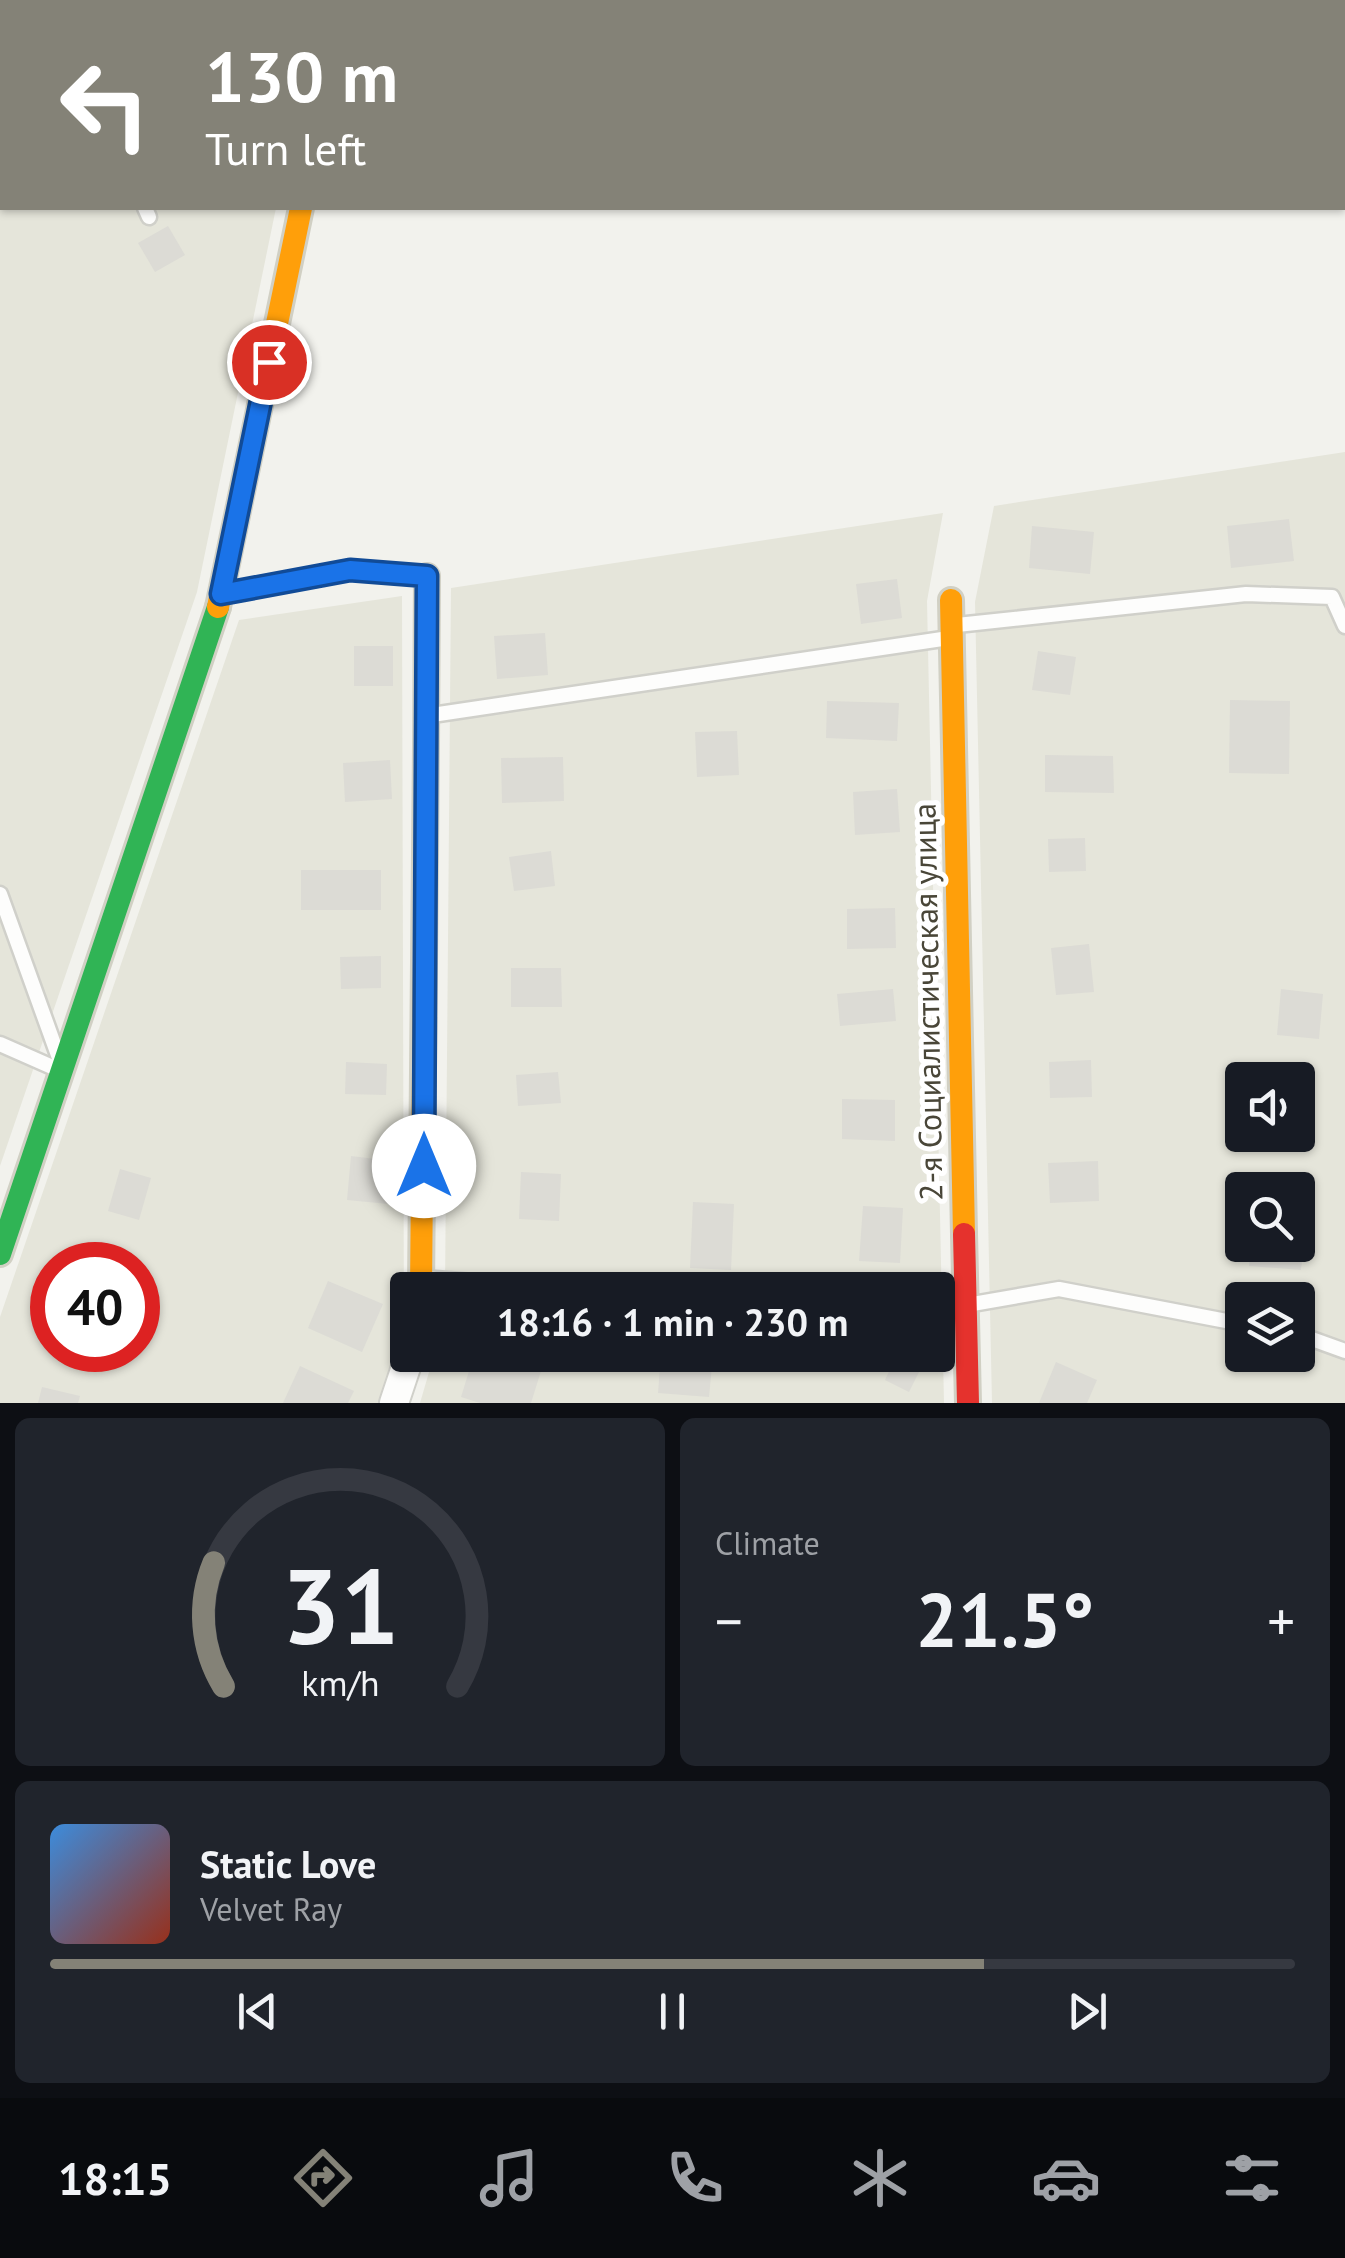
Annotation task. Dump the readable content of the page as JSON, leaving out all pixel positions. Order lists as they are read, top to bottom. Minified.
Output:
{"streets":{"street":["2-я Социалистическая улица"]},"page":{"turn":["130 m","Turn left"],"limit":"40","trip":"18:16 · 1 min · 230 m","tile":"Climate","heat":["−","21.5°","+"],"song":["Static Love","Velvet Ray"],"tabs":"18:15","gauge":["31","km/h"]}}
